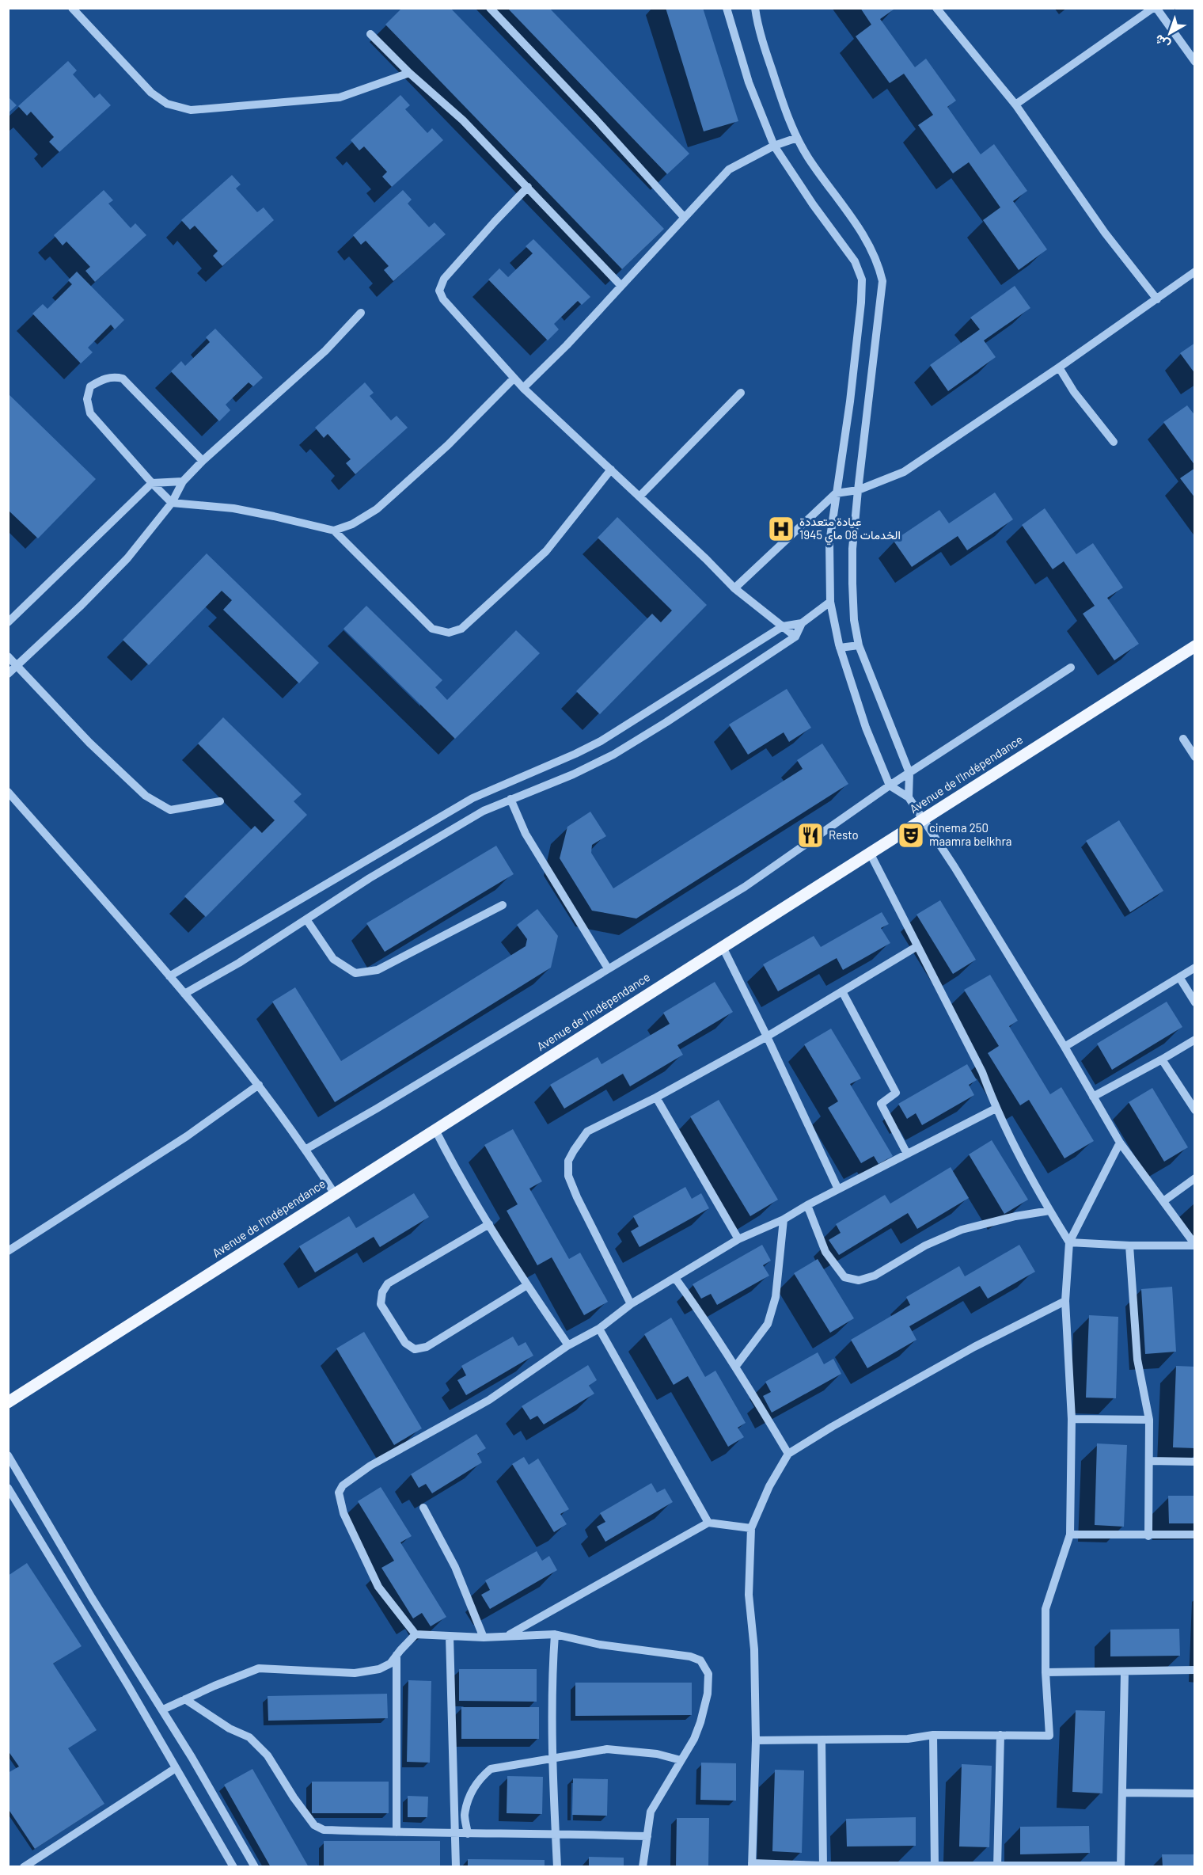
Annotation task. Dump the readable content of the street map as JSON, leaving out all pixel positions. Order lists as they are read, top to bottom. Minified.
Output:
{"streets":{"main road":["Avenue de l'Indépendance"]},"places":{"hospital":["عيادة متعددة الخدمات 08 ماي 1945"],"restaurant":["Resto"],"theatre":["cinema 250 maamra belkhra"]},"north":"bottom left"}
